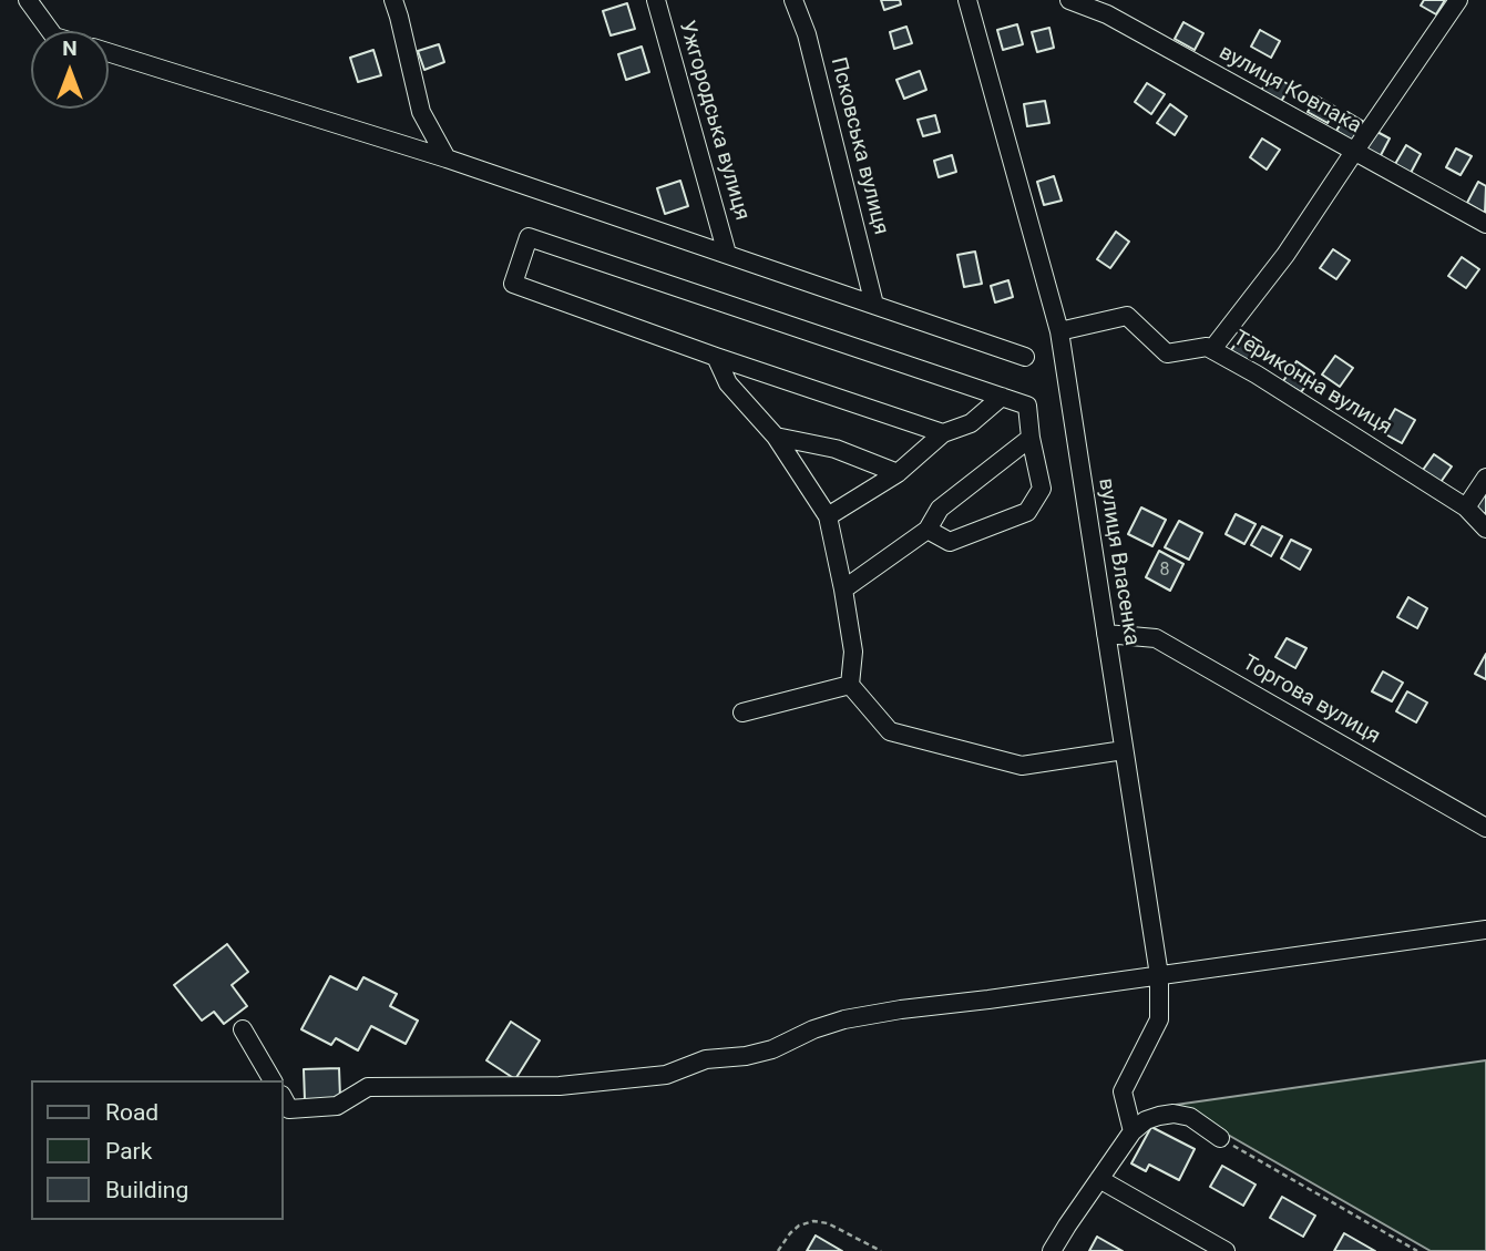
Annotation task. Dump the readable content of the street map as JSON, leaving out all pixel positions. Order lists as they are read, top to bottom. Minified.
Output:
{"streets":{"street":["вулиця Ковпака","Ужгородська вулиця","Псковська вулиця","Териконна вулиця","вулиця Власенка","Торгова вулиця"]},"crossings":[["Териконна вулиця","вулиця Власенка"],["вулиця Власенка","Торгова вулиця"]],"house_numbers":["8"],"legend":["Road","Park","Building"],"north":"top"}
